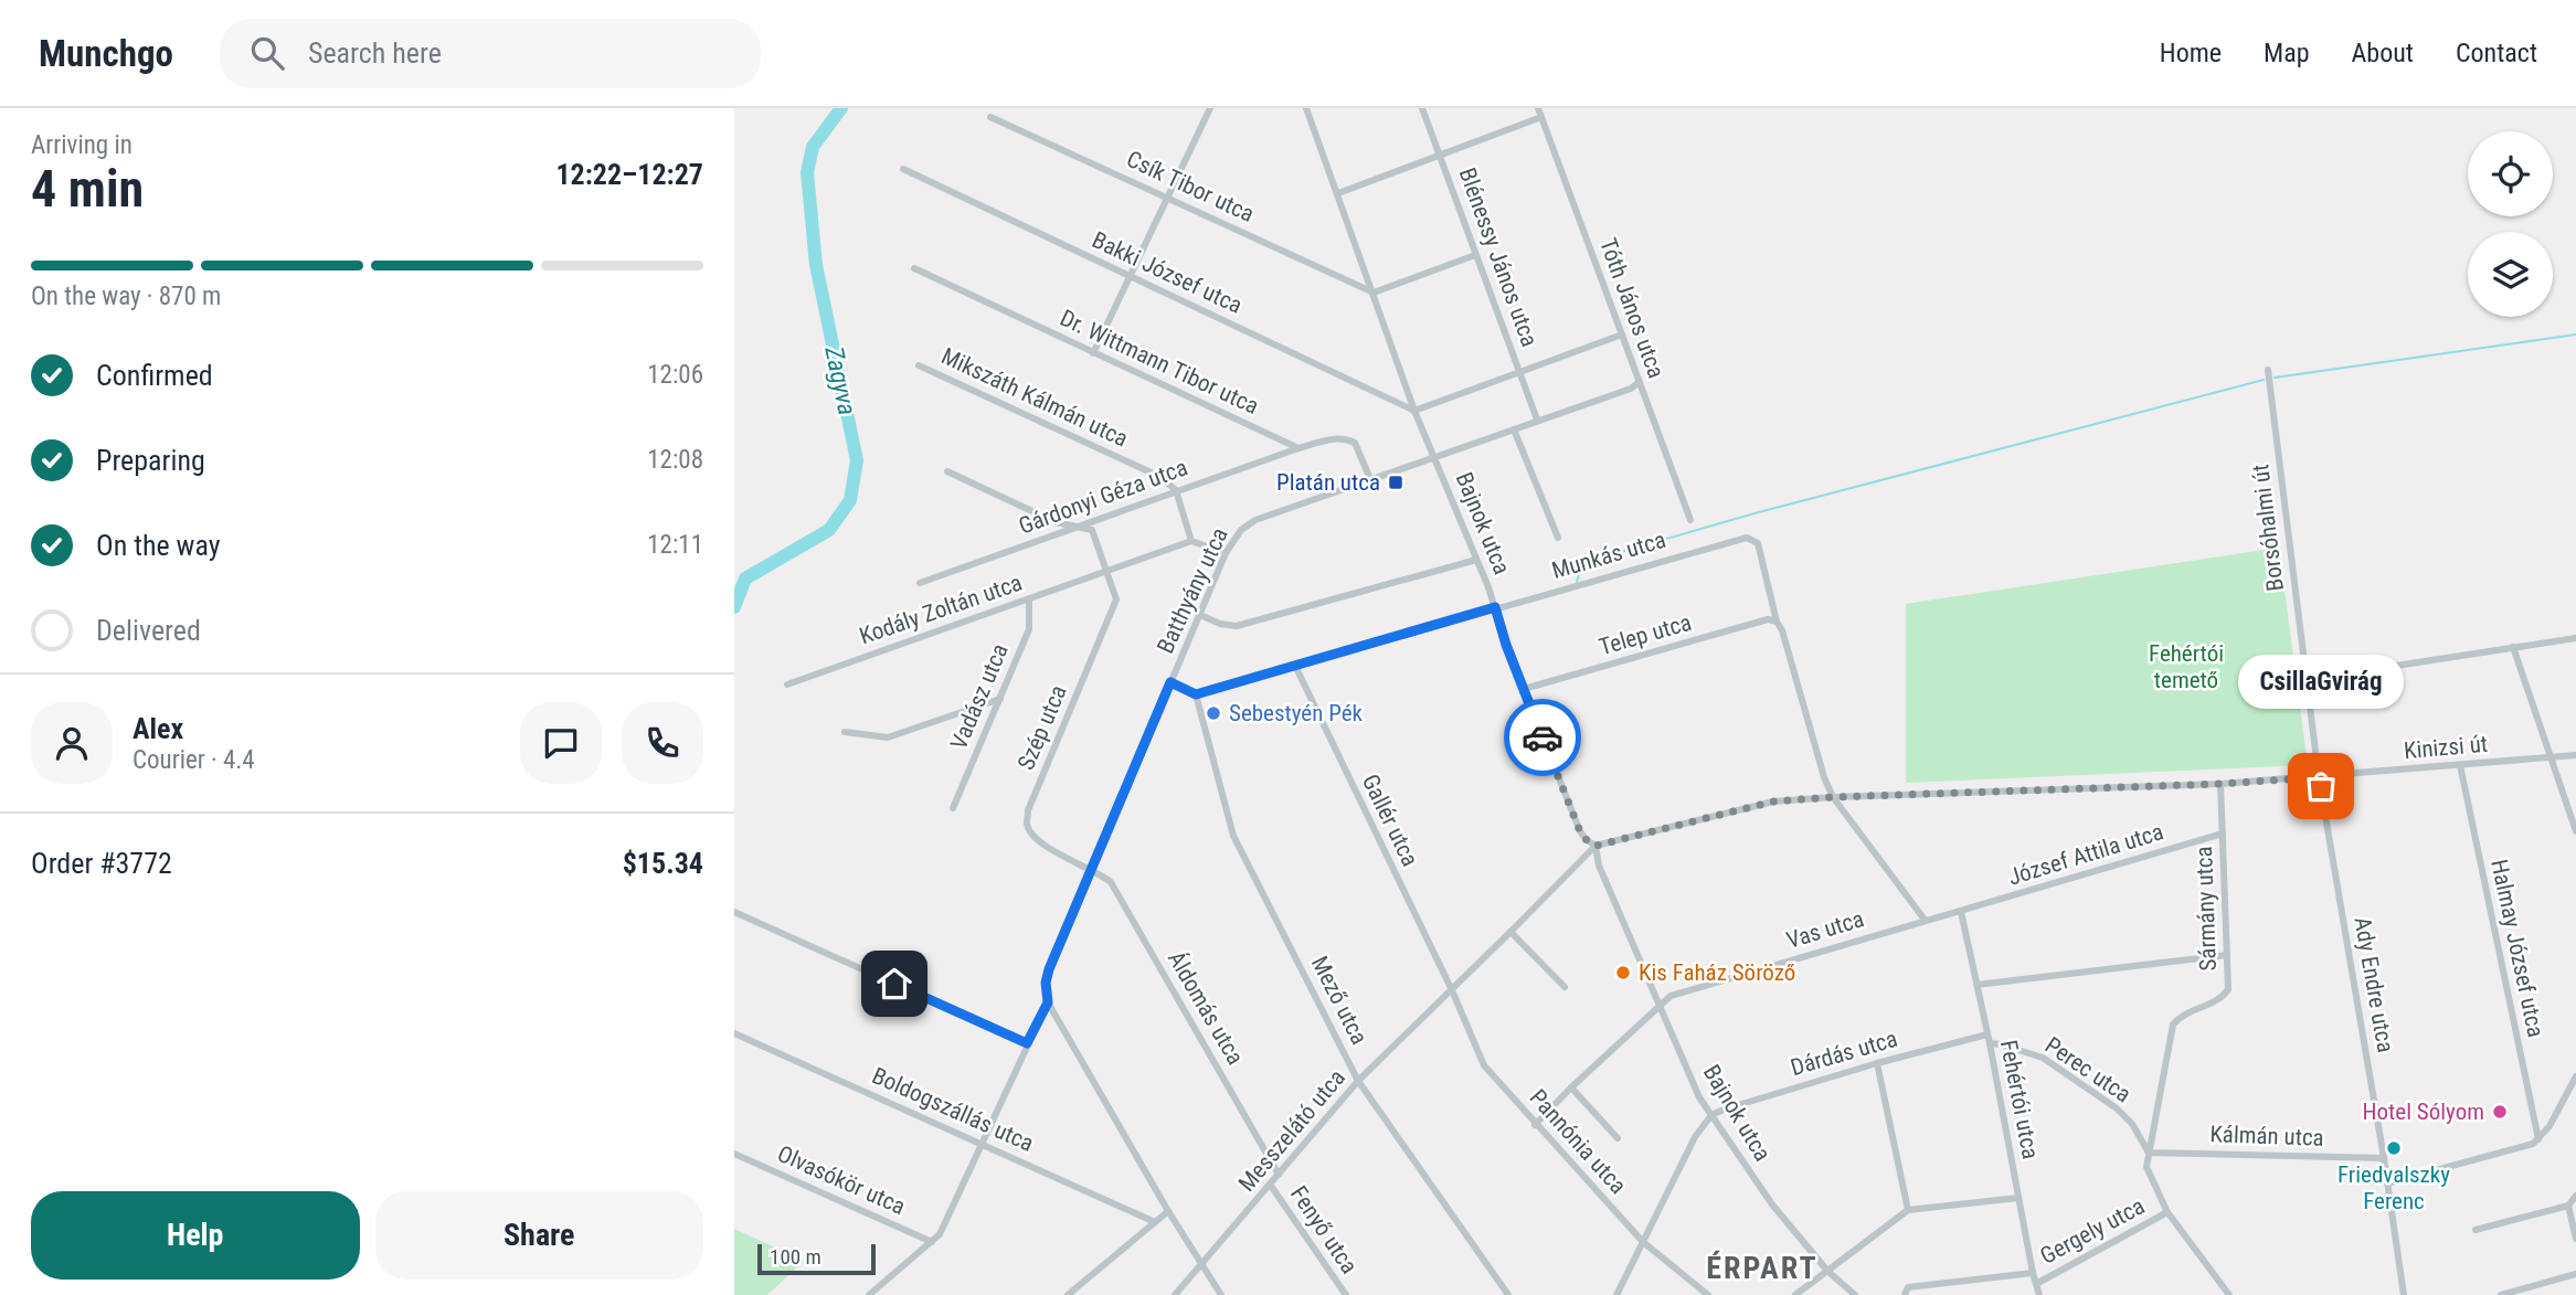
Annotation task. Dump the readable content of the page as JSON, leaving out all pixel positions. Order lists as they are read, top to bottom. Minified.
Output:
{"streets":{"street":["Csík Tibor utca","Blénessy János utca","Bakki József utca","Tóth János utca","Dr. Wittmann Tibor utca","Mikszáth Kálmán utca","Gárdonyi Géza utca","Bajnok utca","Borsóhalmi út","Munkás utca","Batthyány utca","Kodály Zoltán utca","Telep utca","Vadász utca","Szép utca","Kinizsi út","Gallér utca","József Attila utca","Sármány utca","Vas utca","Halmay József utca","Ady Endre utca","Mező utca","Áldomás utca","Dárdás utca","Perec utca","Fehértói utca","Boldogszállás utca","Messzelátó utca","Kálmán utca","Pannónia utca","Olvasókör utca","Fenyő utca","Gergely utca"]},"crossings":[["Csík Tibor utca","Bajnok utca"],["Blénessy János utca","Batthyány utca"],["Bakki József utca","Bajnok utca"],["Tóth János utca","Batthyány utca"],["Dr. Wittmann Tibor utca","Gárdonyi Géza utca"],["Mikszáth Kálmán utca","Gárdonyi Géza utca"],["Bajnok utca","Munkás utca"],["Bajnok utca","Batthyány utca"],["Bajnok utca","Telep utca"],["Bajnok utca","Kinizsi út"],["Bajnok utca","Vas utca"],["Bajnok utca","Dárdás utca"],["Bajnok utca","Messzelátó utca"],["Borsóhalmi út","Ady Endre utca"],["Munkás utca","Telep utca"],["Munkás utca","Gallér utca"],["Munkás utca","Mező utca"],["Batthyány utca","Szép utca"],["Batthyány utca","Áldomás utca"],["Kodály Zoltán utca","Vadász utca"],["Kodály Zoltán utca","Szép utca"],["Szép utca","Áldomás utca"],["Kinizsi út","Sármány utca"],["Kinizsi út","Halmay József utca"],["Kinizsi út","Ady Endre utca"],["Kinizsi út","Messzelátó utca"],["Gallér utca","Messzelátó utca"],["Gallér utca","Pannónia utca"],["József Attila utca","Sármány utca"],["József Attila utca","Vas utca"],["József Attila utca","Fehértói utca"],["Sármány utca","Perec utca"],["Sármány utca","Kálmán utca"],["Sármány utca","Gergely utca"],["Vas utca","Fehértói utca"],["Vas utca","Pannónia utca"],["Ady Endre utca","Kálmán utca"],["Mező utca","Messzelátó utca"],["Áldomás utca","Messzelátó utca"],["Dárdás utca","Fehértói utca"],["Perec utca","Fehértói utca"],["Perec utca","Kálmán utca"],["Fehértói utca","Gergely utca"],["Messzelátó utca","Pannónia utca"],["Messzelátó utca","Fenyő utca"]],"districts":["ÉRPART"],"water":["Zagyva"],"parks":["Fehértói temető"],"places":{"transit":["Platán utca"],"other":["Sebestyén Pék","CsillaGvirág","Kis Faház Söröző","Hotel Sólyom","Friedvalszky Ferenc"]},"scale_bar":"100 m","page":{"header":"Munchgo","search":"Search here","nav":["Home","Map","About","Contact"],"heading":["4 min","Arriving in","12:22–12:27"],"panel":["Alex","Courier · 4.4","Order #3772","$15.34"],"bar":"On the way · 870 m","list":[["Confirmed","12:06"],["Preparing","12:08"],["On the way","12:11"],"Delivered"],"bubble":"CsillaGvirág","buttons":["Help","Share"],"scale":"100 m"}}
